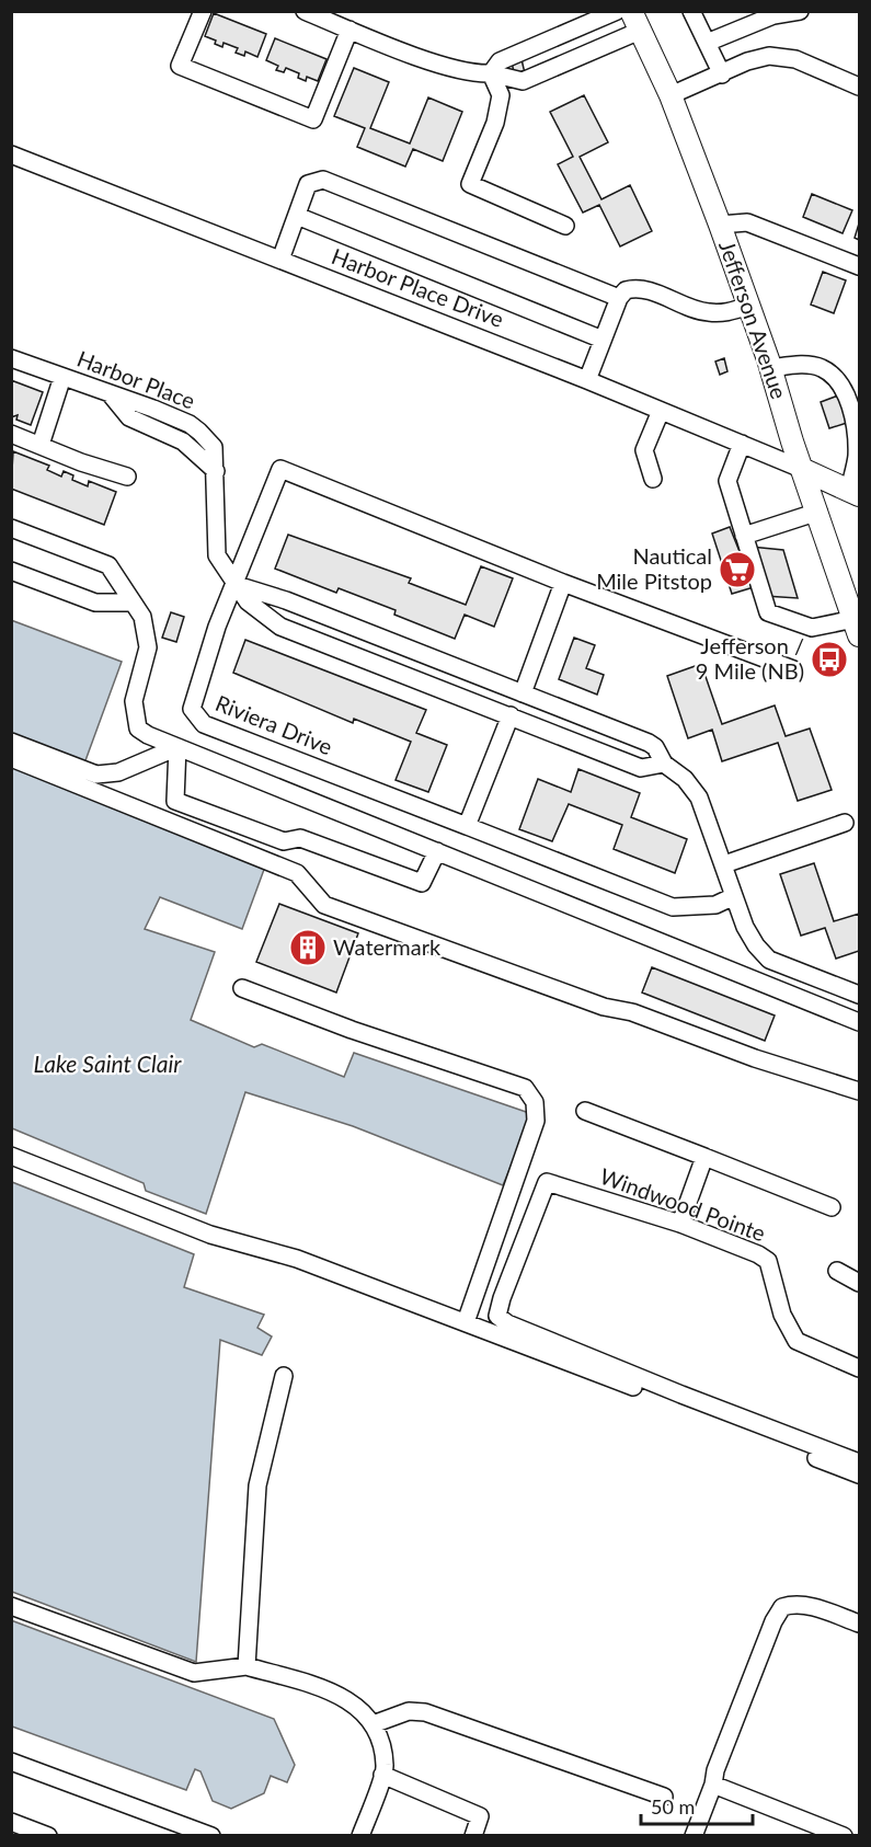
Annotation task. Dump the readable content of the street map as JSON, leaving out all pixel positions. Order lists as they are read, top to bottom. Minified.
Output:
{"streets":{"main road":["Jefferson Avenue"],"street":["Harbor Place Drive","Harbor Place","Riviera Drive","Windwood Pointe"]},"crossings":[["Harbor Place Drive","Jefferson Avenue"],["Harbor Place","Riviera Drive"]],"water":["Lake Saint Clair"],"places":{"supermarket":["Nautical Mile Pitstop"],"bus stop":["Jefferson / 9 Mile (NB)"],"building":["Watermark"]},"scale_bar":"50 m"}
